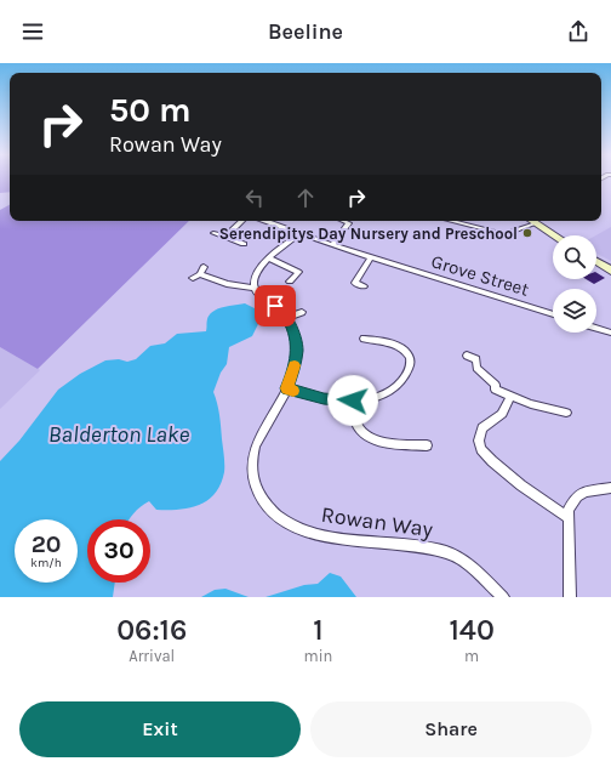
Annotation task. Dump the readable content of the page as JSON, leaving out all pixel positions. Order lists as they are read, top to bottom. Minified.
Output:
{"streets":{"street":["Grove Street","Rowan Way"]},"water":["Balderton Lake"],"places":["Serendipitys Day Nursery and Preschool"],"page":{"header":"Beeline","turn":["50 m","Rowan Way"],"speed":"20 km/h","limit":"30","eta":["06:16","Arrival","1","min","140","m"],"buttons":["Exit","Share"]}}
